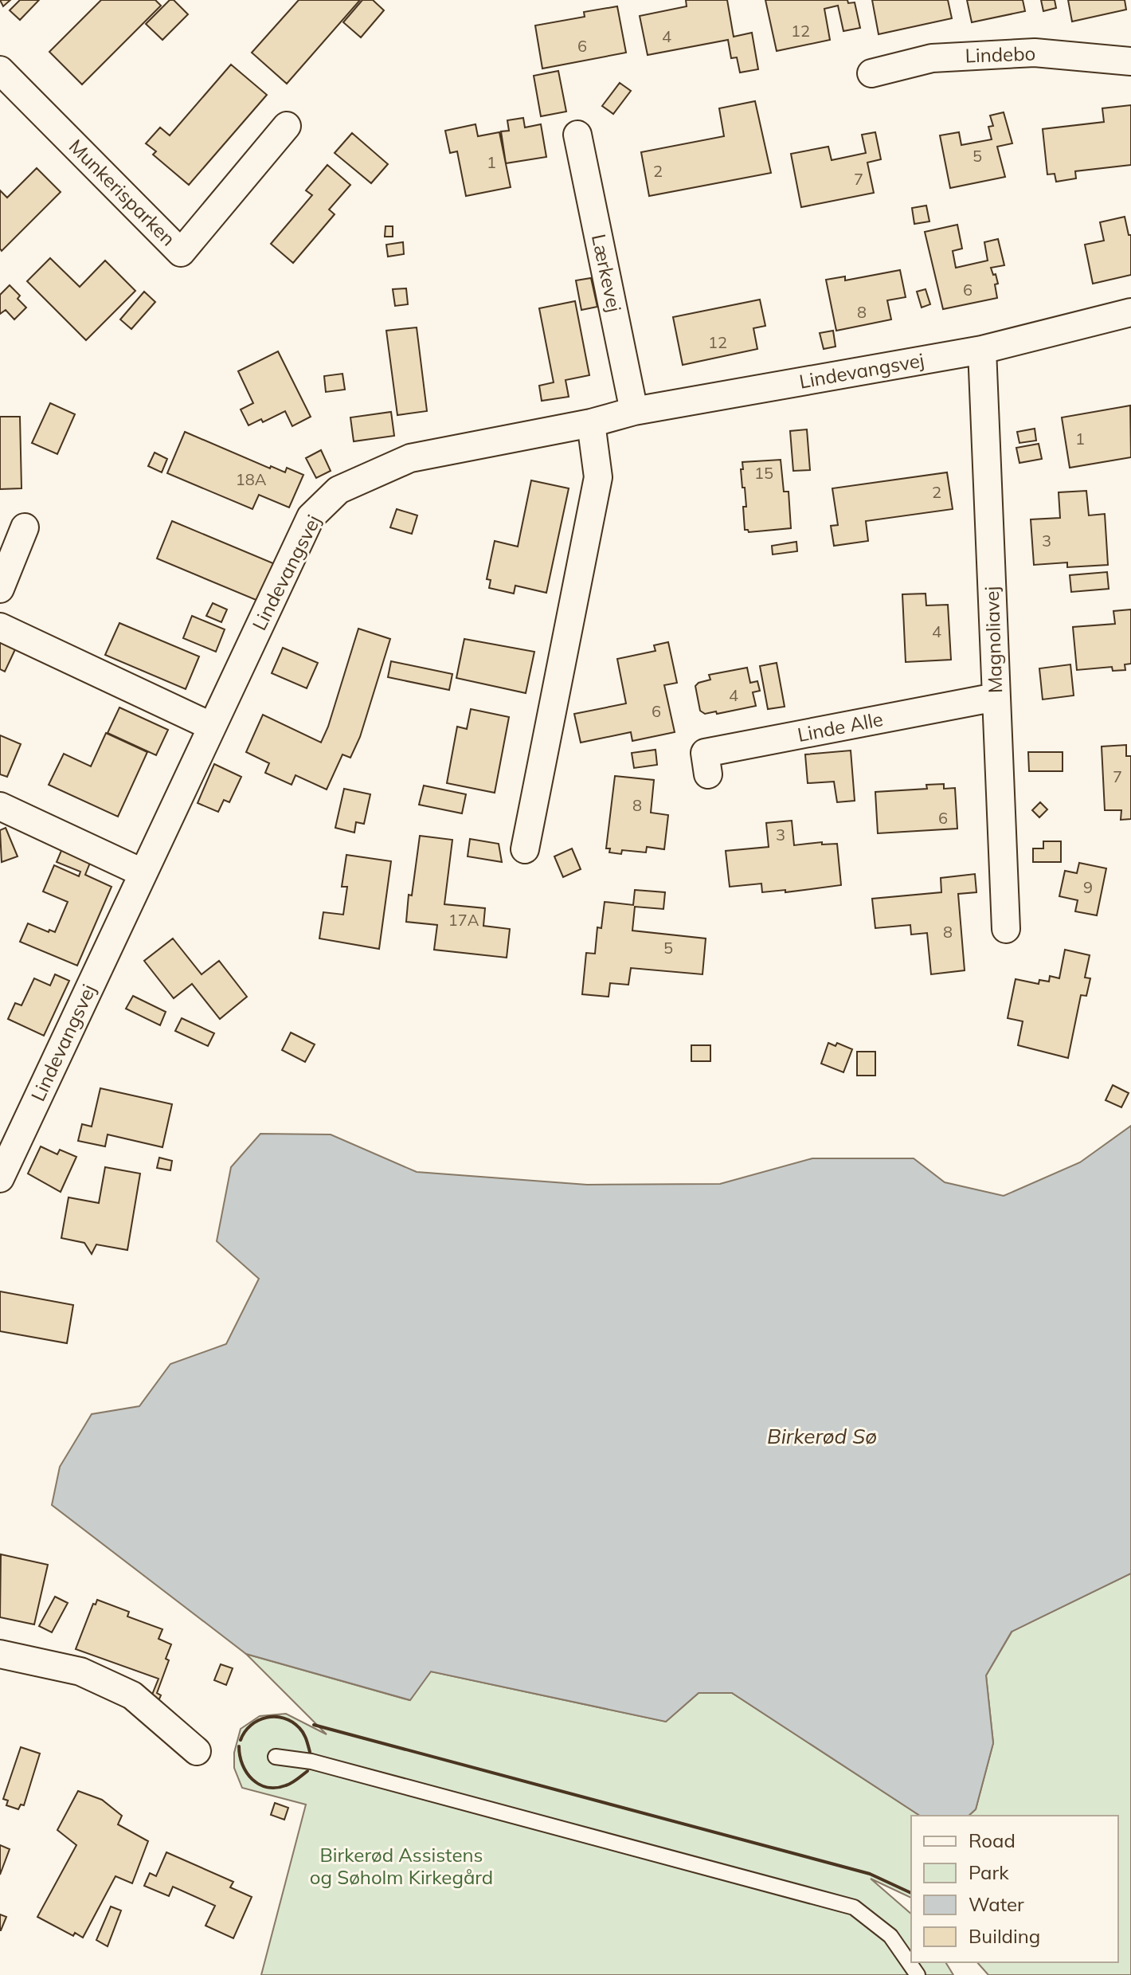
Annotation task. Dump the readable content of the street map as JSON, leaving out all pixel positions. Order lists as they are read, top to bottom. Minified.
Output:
{"streets":{"street":["Lindebo","Munkerisparken","Lærkevej","Lindevangsvej","Magnoliavej","Linde Alle"]},"crossings":[["Lærkevej","Lindevangsvej"],["Lindevangsvej","Magnoliavej"],["Magnoliavej","Linde Alle"]],"water":["Birkerød Sø"],"parks":["Birkerød Assistens og Søholm Kirkegård"],"house_numbers":["12","4","6","5","1","2","7","6","8","12","1","15","18A","2","3","4","4","6","7","8","6","3","9","17A","8","5"],"legend":["Road","Park","Water","Building"]}
